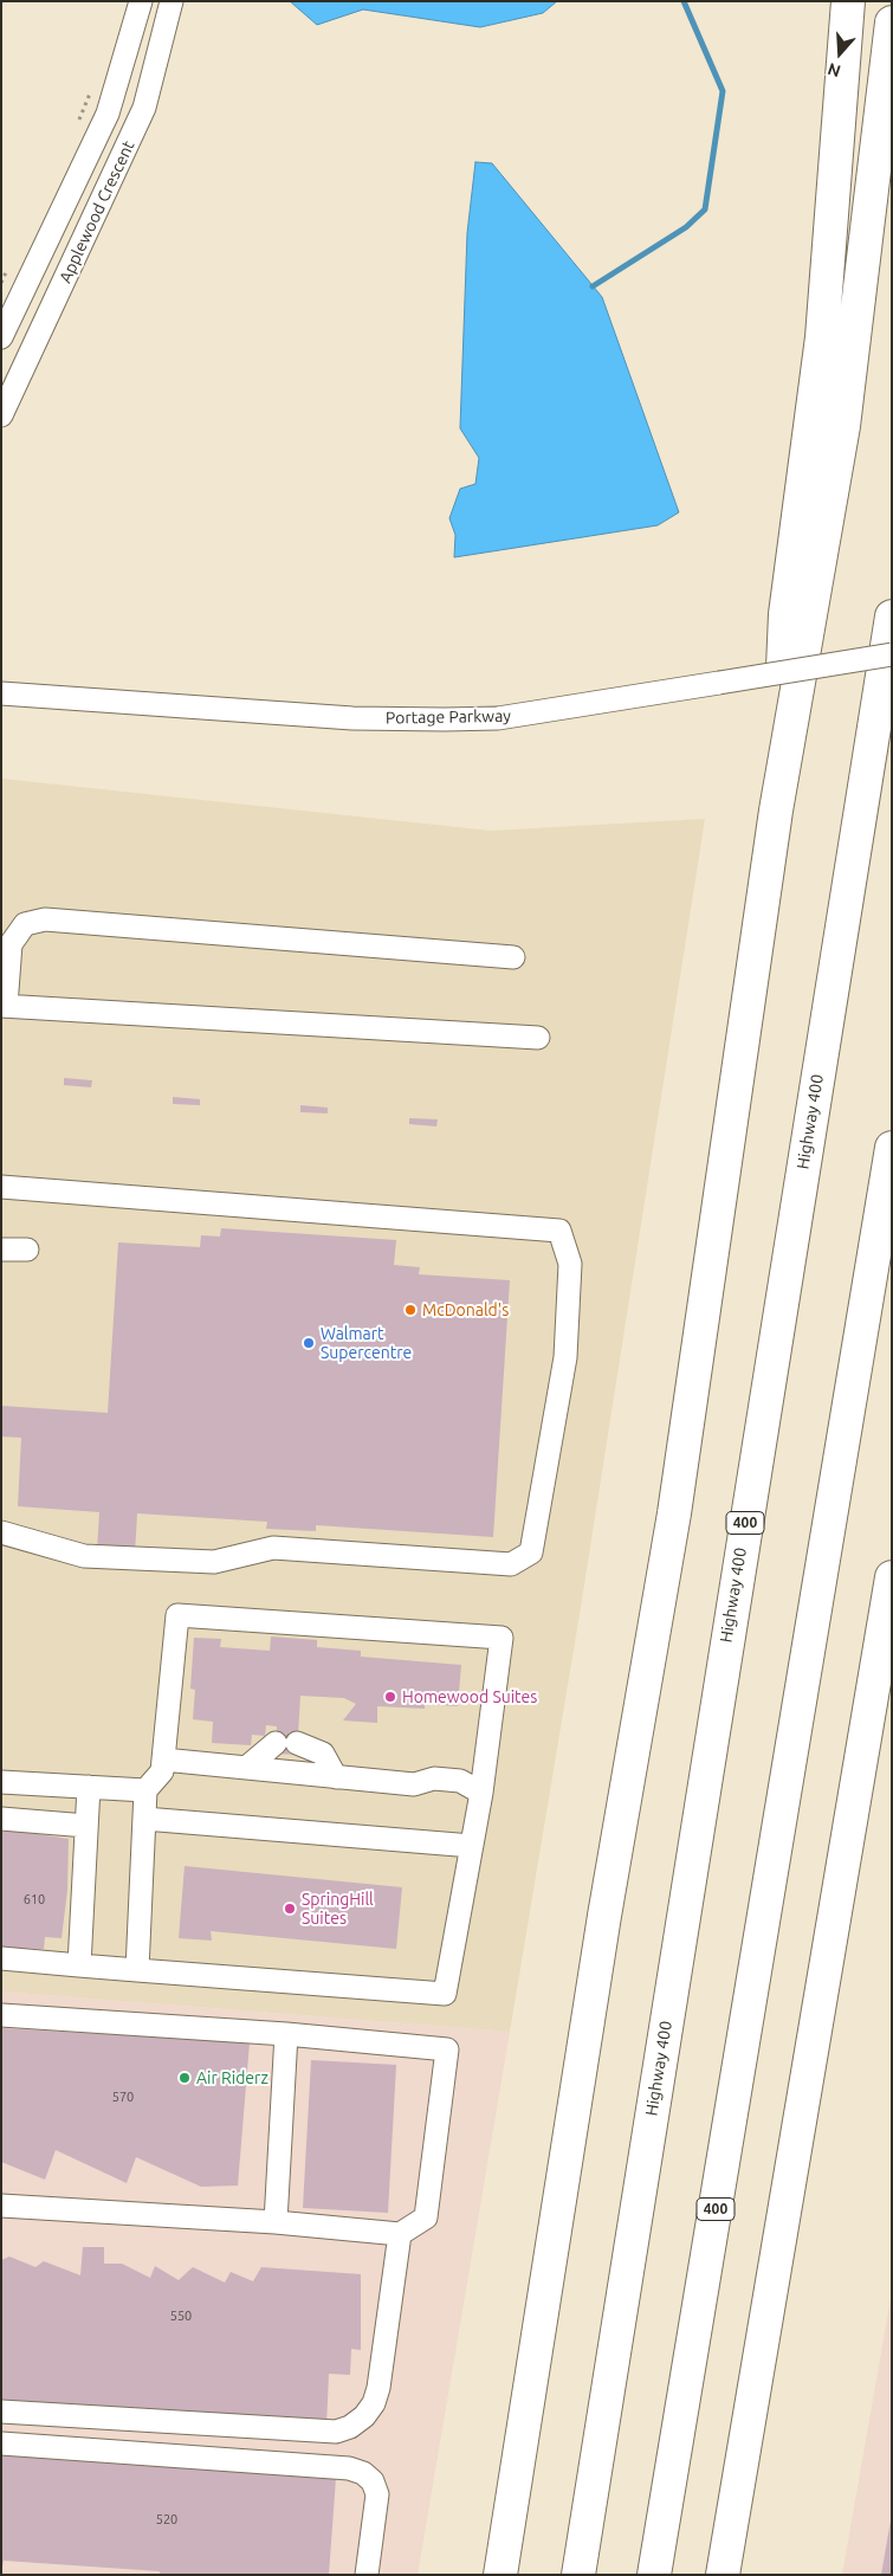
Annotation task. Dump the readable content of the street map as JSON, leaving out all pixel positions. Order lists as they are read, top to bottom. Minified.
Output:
{"streets":{"highway":["Highway 400","400"],"street":["Applewood Crescent","Portage Parkway"]},"places":["McDonald's","Walmart Supercentre","Homewood Suites","SpringHill Suites","Air Riderz"],"house_numbers":["610","570","550","520"],"north":"bottom"}
